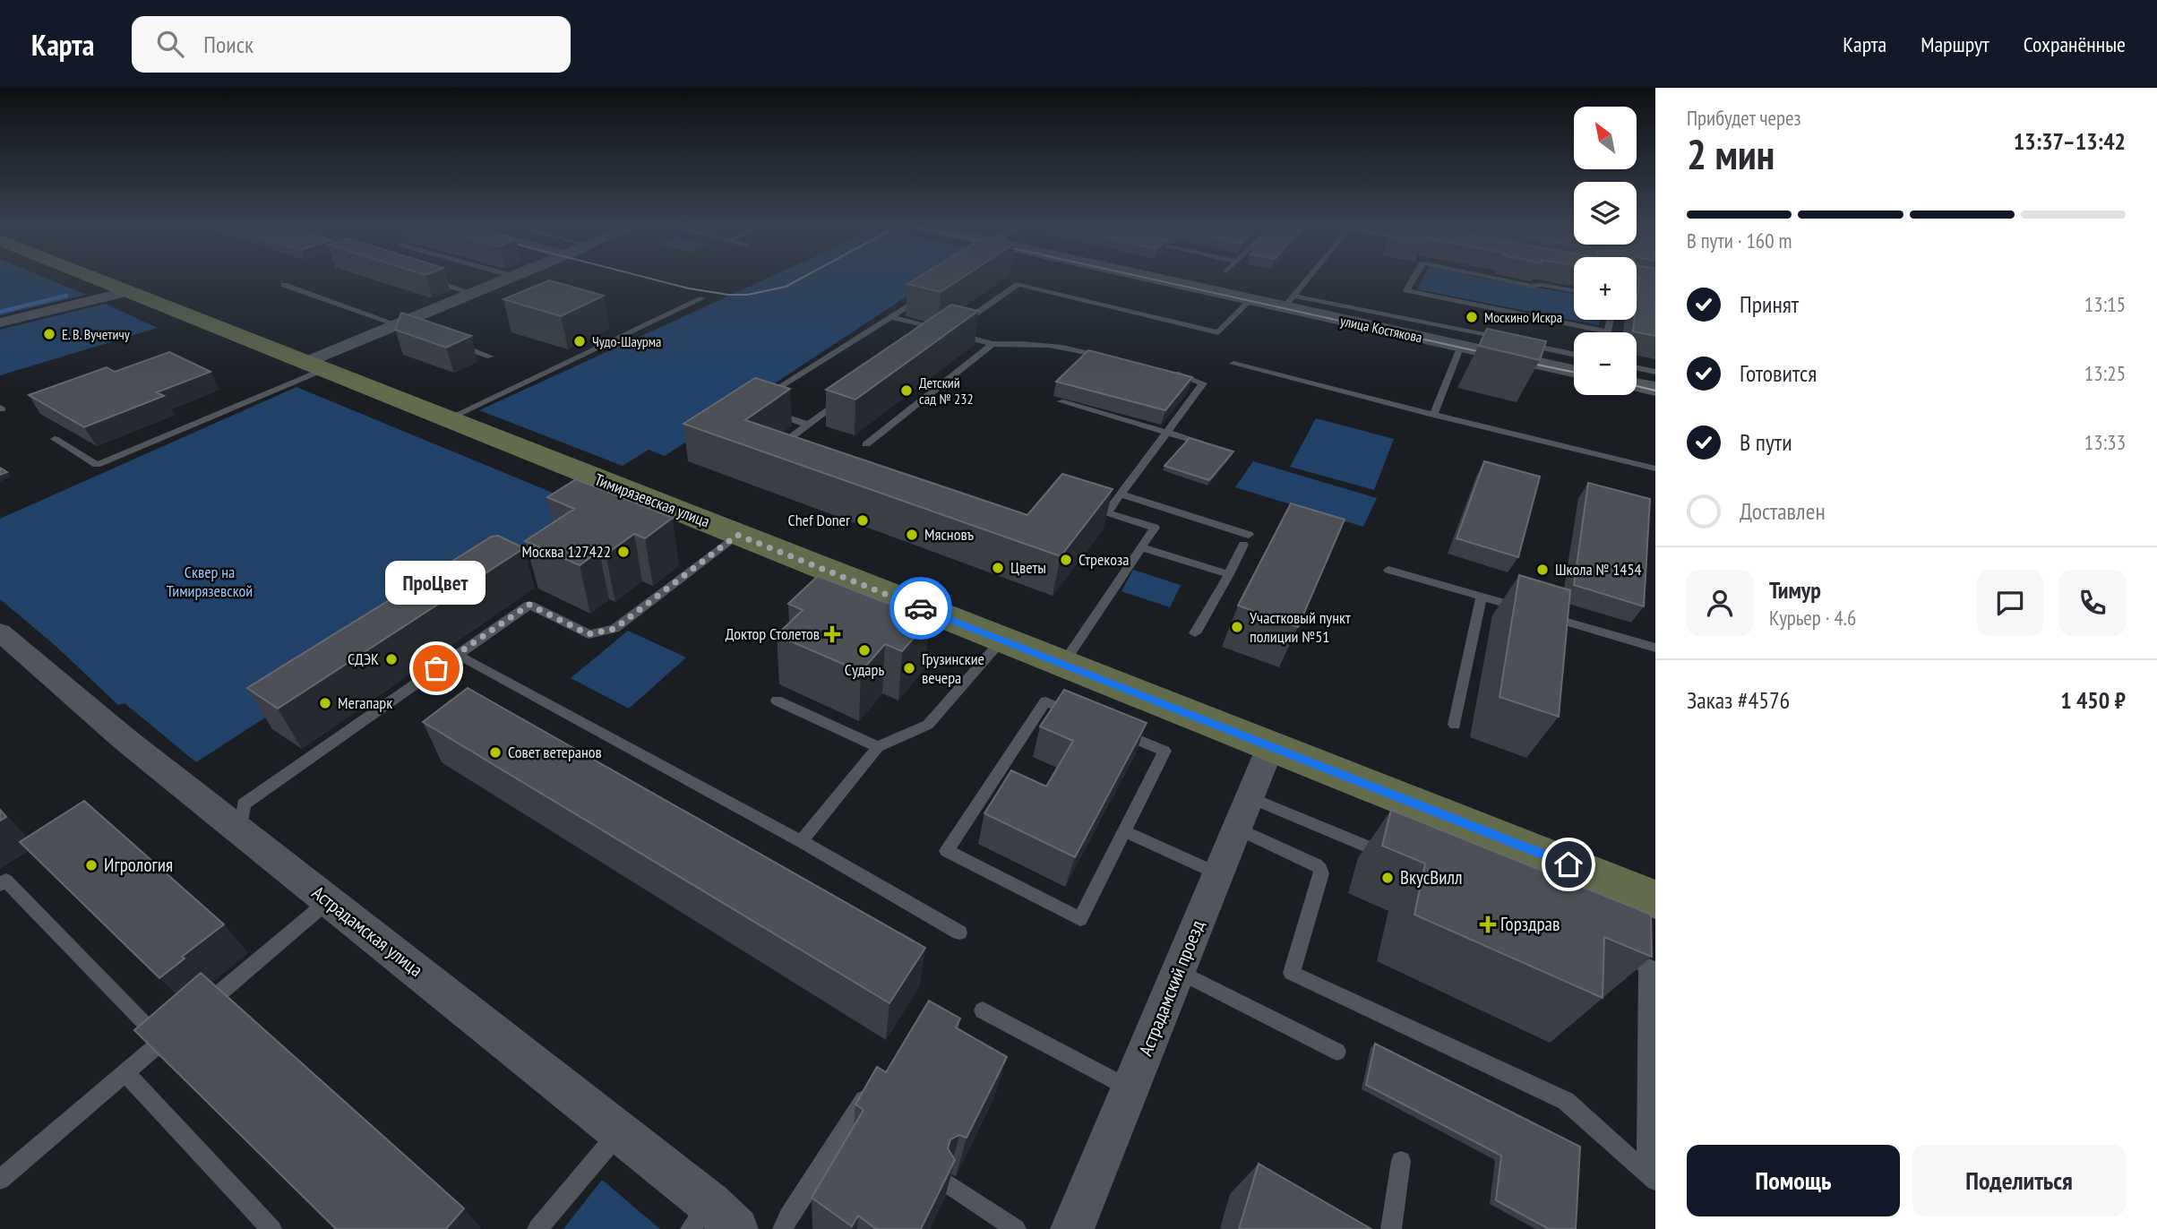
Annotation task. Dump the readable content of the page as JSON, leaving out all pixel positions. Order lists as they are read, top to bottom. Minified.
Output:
{"streets":{"main road":["Тимирязевская улица"],"street":["улица Костякова","Астрадамская улица","Астрадамский проезд"]},"crossings":[["Тимирязевская улица","Астрадамский проезд"]],"parks":["Сквер на Тимирязевской"],"places":{"other":["Москино Искра","Е. В. Вучетичу","Чудо-Шаурма","Детский сад № 232","Chef Doner","Мясновъ","Москва 127422","Стрекоза","Цветы","Школа № 1454","Участковый пункт полиции №51","Сударь","СДЭК","ПроЦвет","Грузинские вечера","Мегапарк","Совет ветеранов","Игрология","ВкусВилл"],"health":["Доктор Столетов","Горздрав"]},"north":"top left","page":{"header":"Карта","search":"Поиск","nav":["Карта","Маршрут","Сохранённые"],"heading":["2 мин","Прибудет через","13:37–13:42"],"panel":["Тимур","Курьер · 4.6","Заказ #4576","1 450 ₽"],"map_buttons":["+","−"],"bar":"В пути · 160 m","list":[["Принят","13:15"],["Готовится","13:25"],["В пути","13:33"],"Доставлен"],"bubble":"ПроЦвет","buttons":["Помощь","Поделиться"]}}
